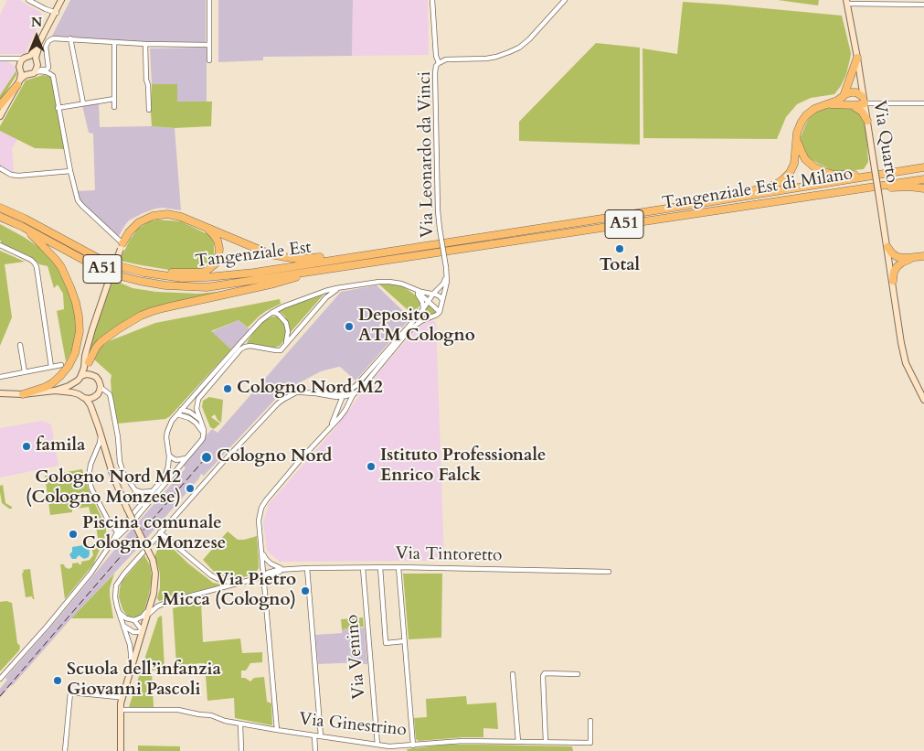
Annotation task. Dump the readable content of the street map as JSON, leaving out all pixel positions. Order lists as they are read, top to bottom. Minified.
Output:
{"streets":{"highway":["Tangenziale Est di Milano","A51","Tangenziale Est"],"street":["Via Quarto","Via Leonardo da Vinci","Via Tintoretto","Via Venino","Via Ginestrino"]},"crossings":[["Tangenziale Est di Milano","Tangenziale Est"],["Via Tintoretto","Via Venino"],["Via Venino","Via Ginestrino"]],"places":["Total","Deposito ATM Cologno","Cologno Nord M2","famila","Cologno Nord","Istituto Professionale Enrico Falck","Cologno Nord M2 (Cologno Monzese)","Piscina comunale Cologno Monzese","Via Pietro Micca (Cologno)","Scuola dell’infanzia Giovanni Pascoli"],"north":"top"}
